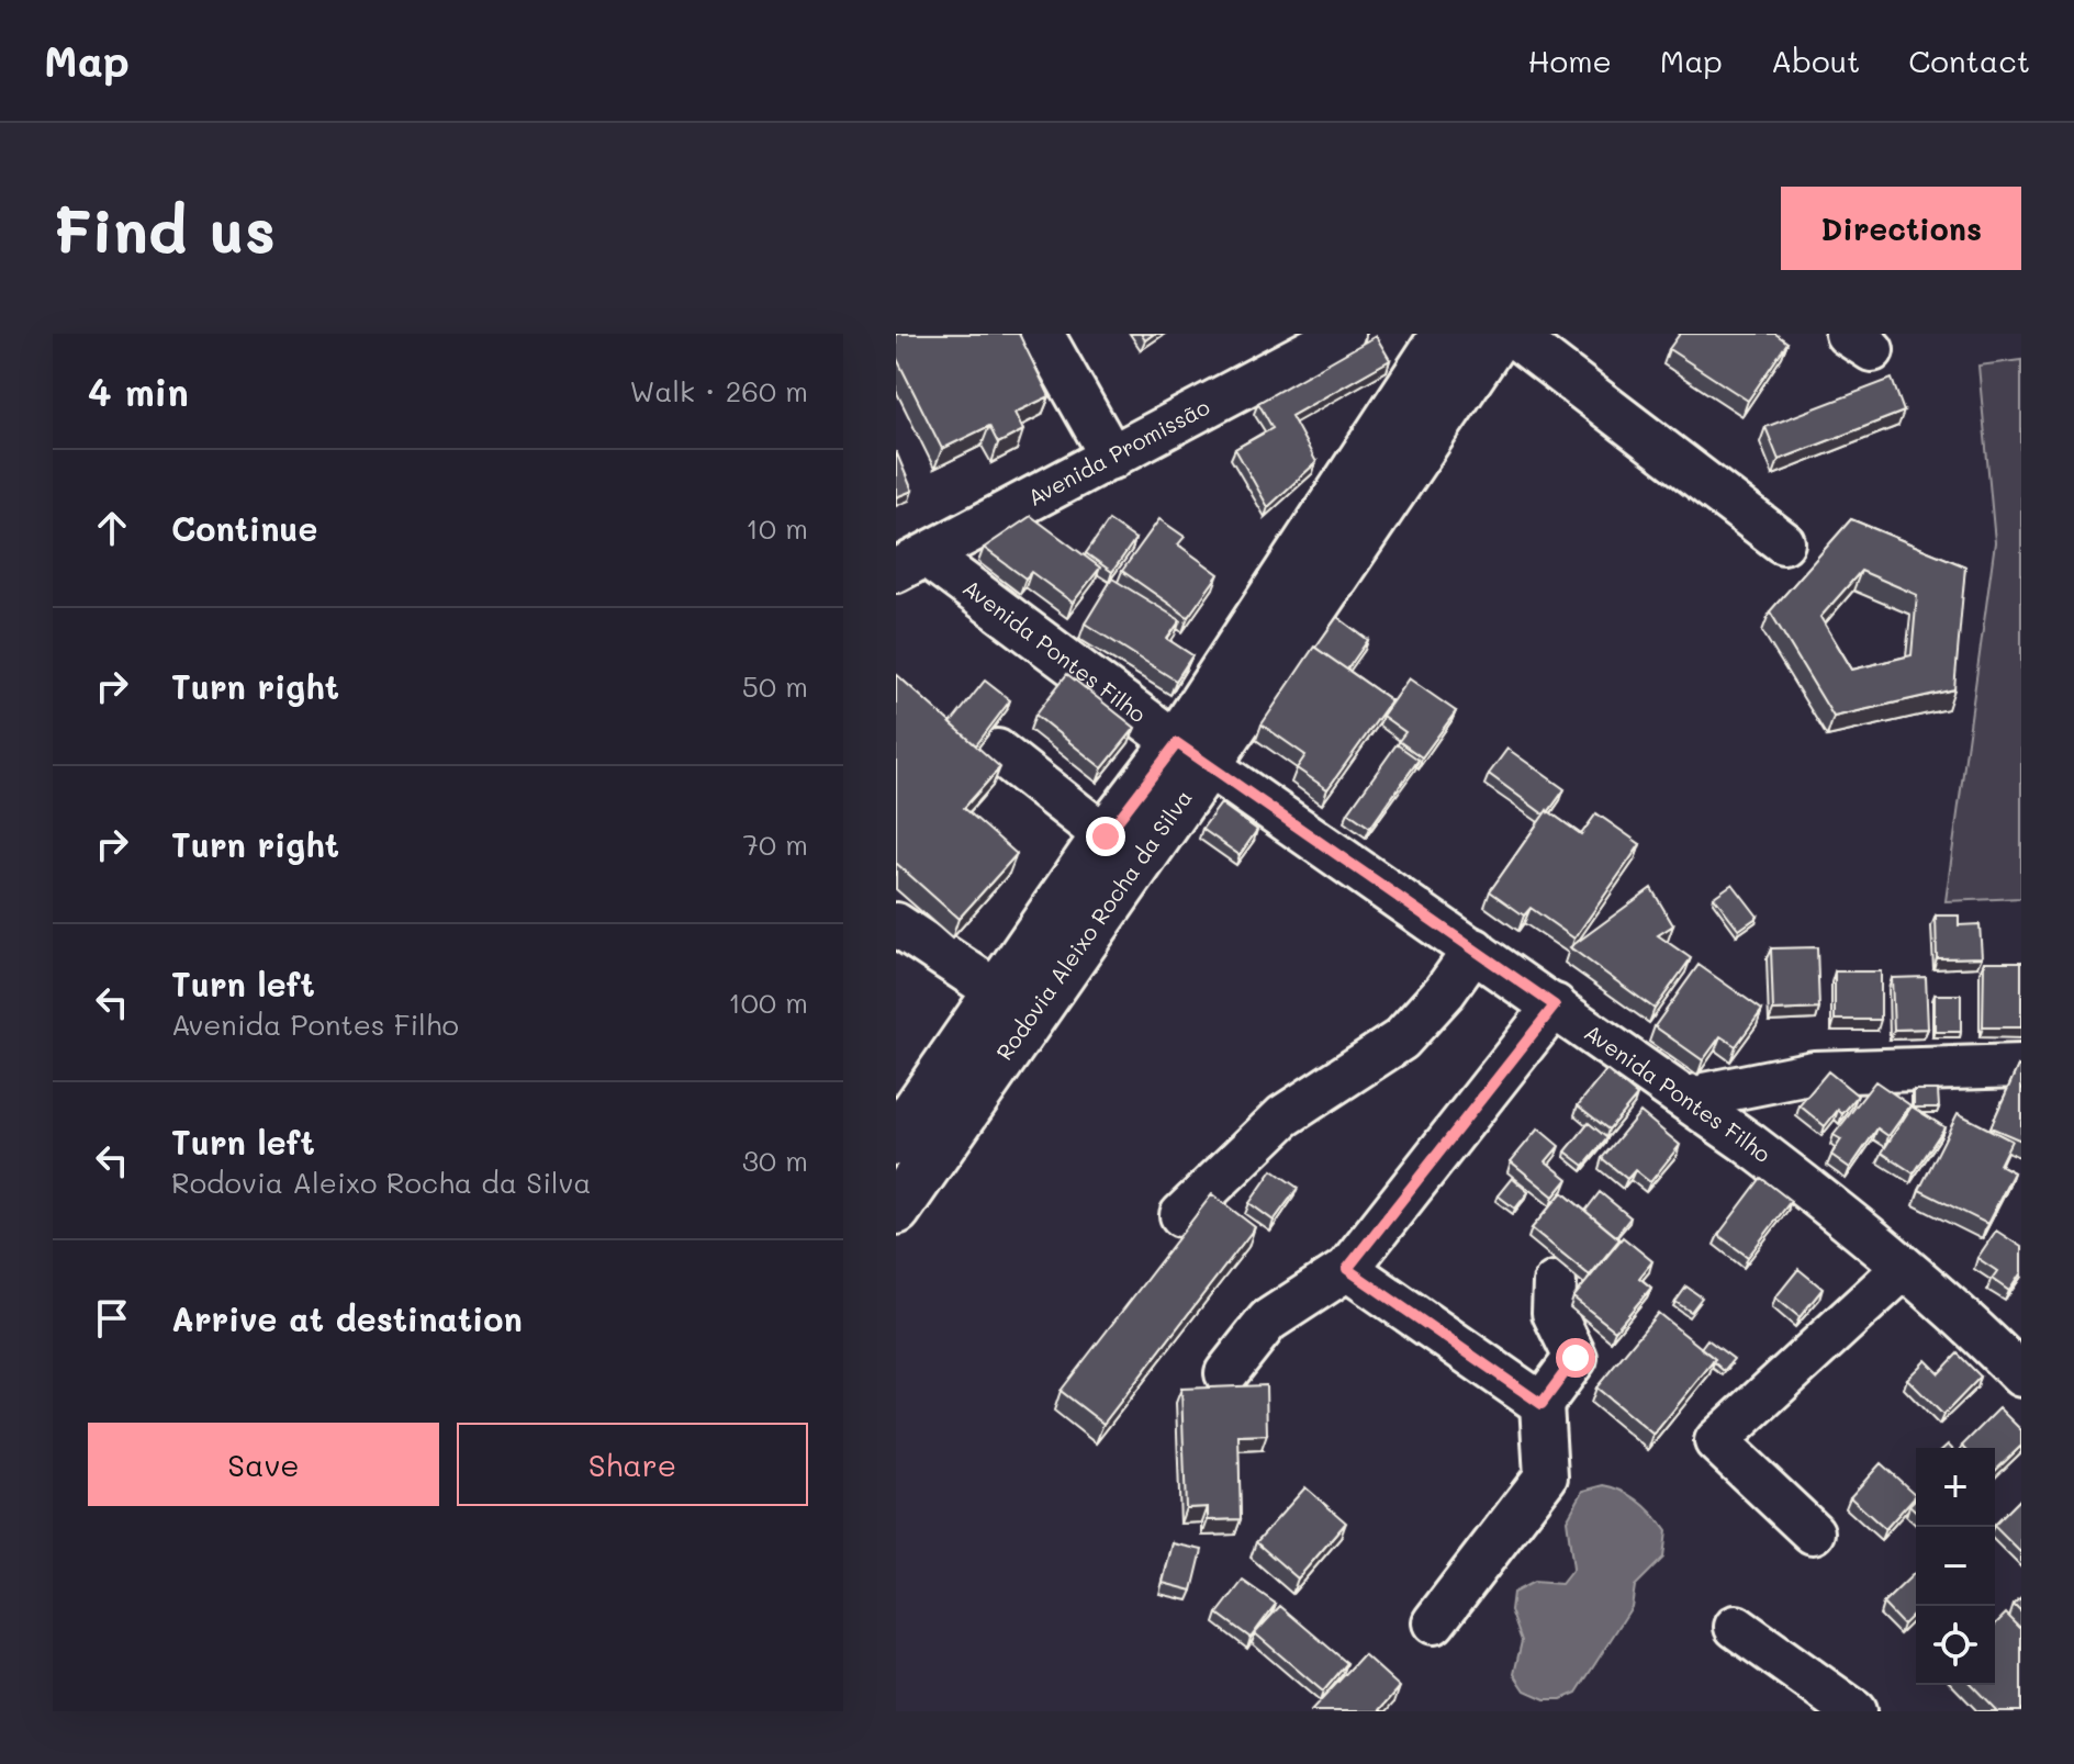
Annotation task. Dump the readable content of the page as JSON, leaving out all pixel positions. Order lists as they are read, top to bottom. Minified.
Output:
{"streets":{"main road":["Rodovia Aleixo Rocha da Silva"],"street":["Avenida Promissão","Avenida Pontes Filho"]},"crossings":[["Avenida Promissão","Avenida Pontes Filho"],["Avenida Pontes Filho","Rodovia Aleixo Rocha da Silva"]],"page":{"header":"Map","nav":["Home","Map","About","Contact"],"buttons":["Directions",["Save","Share"]],"title":"Find us","heading":["4 min","Walk · 260 m"],"list":[["Continue","10 m"],["Turn right","50 m"],["Turn right","70 m"],["Turn left","Avenida Pontes Filho","100 m"],["Turn left","Rodovia Aleixo Rocha da Silva","30 m"],"Arrive at destination"],"map_buttons":["+","−"]}}
